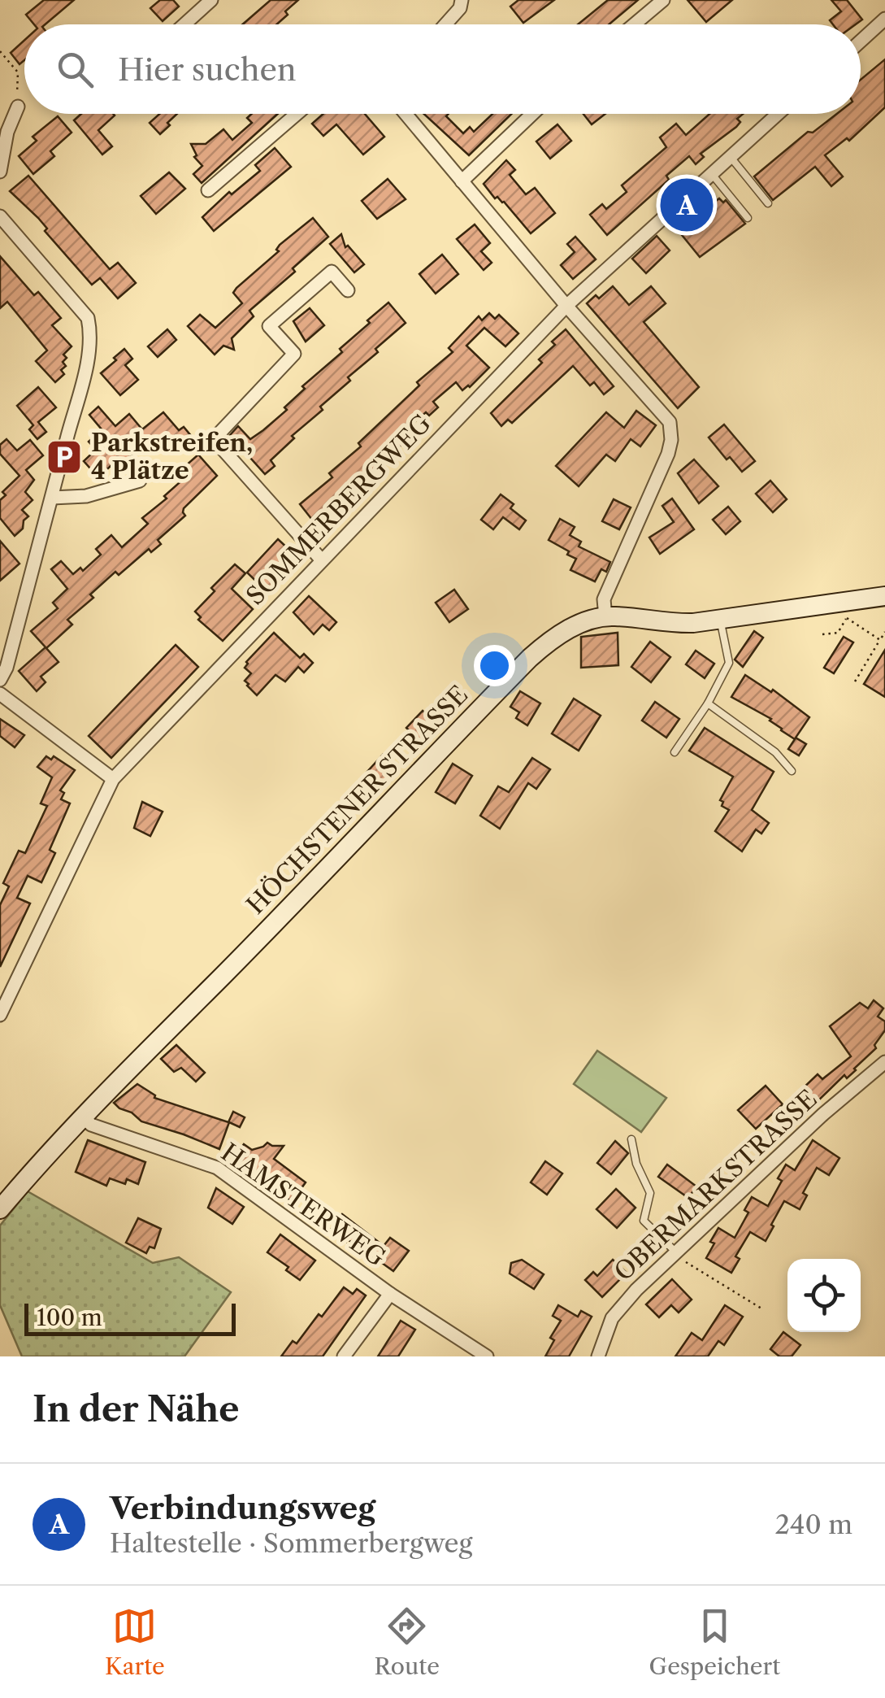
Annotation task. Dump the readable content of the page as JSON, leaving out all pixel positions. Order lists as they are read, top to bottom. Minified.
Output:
{"streets":{"main road":["HÖCHSTENER STRASSE"],"street":["SOMMERBERGWEG","OBERMARKSTRASSE","HAMSTERWEG"]},"crossings":[["HÖCHSTENER STRASSE","HAMSTERWEG"]],"places":{"parking":["Parkstreifen, 4 Plätze"]},"scale_bar":"100 m","page":{"search":"Hier suchen","pins":"A","scale":"100 m","heading":"In der Nähe","list":[{"mark":"A","name":"Verbindungsweg","note":"Haltestelle · Sommerbergweg","value":"240 m"}],"nav":["Karte","Route","Gespeichert"]}}
